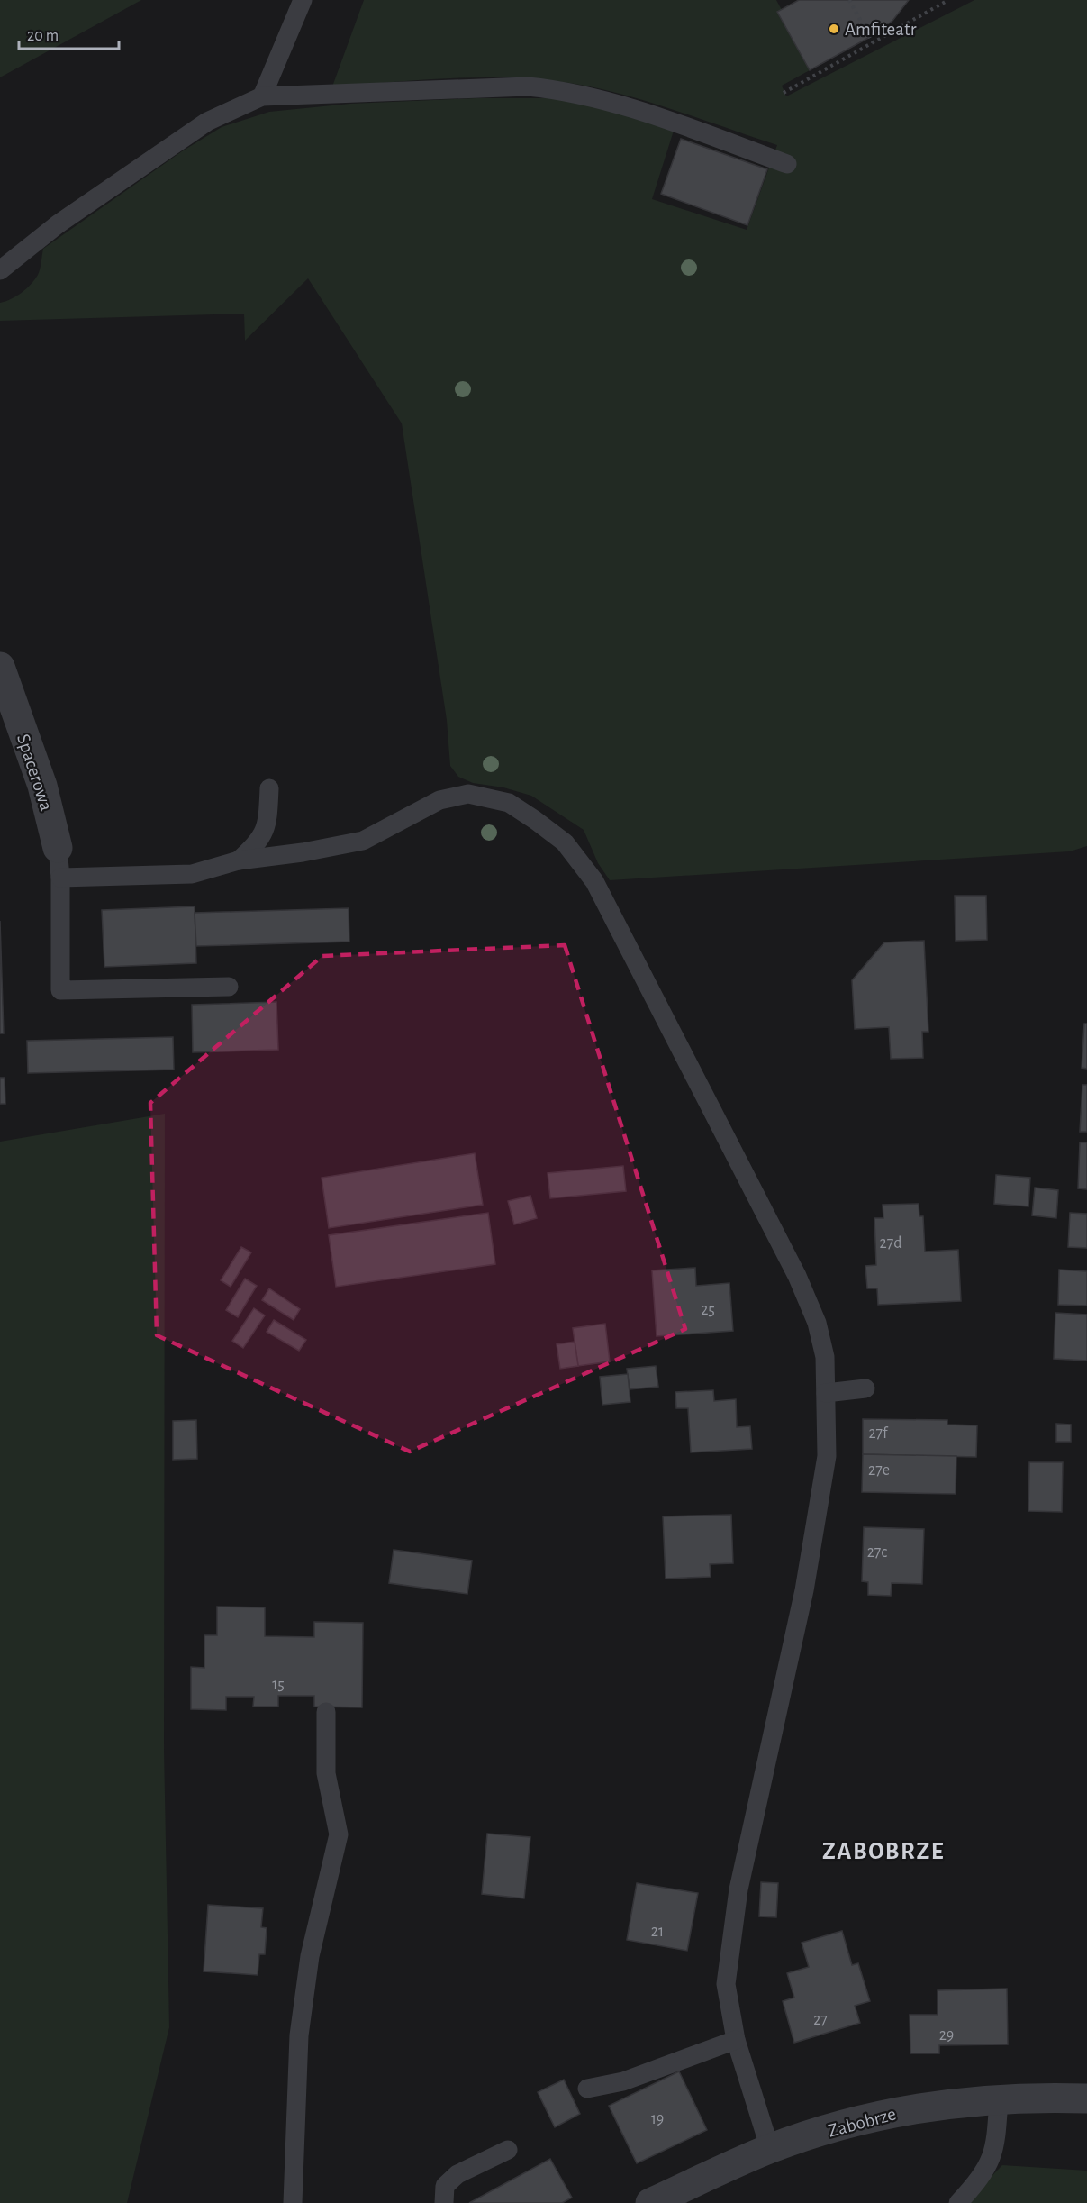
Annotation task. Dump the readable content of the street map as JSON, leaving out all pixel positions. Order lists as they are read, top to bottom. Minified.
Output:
{"streets":{"street":["Spacerowa","Zabobrze"]},"districts":["ZABOBRZE"],"places":["Amfiteatr"],"house_numbers":["27d","25","27f","27e","27c","15","21","27","29","19"],"scale_bar":"20 m"}
